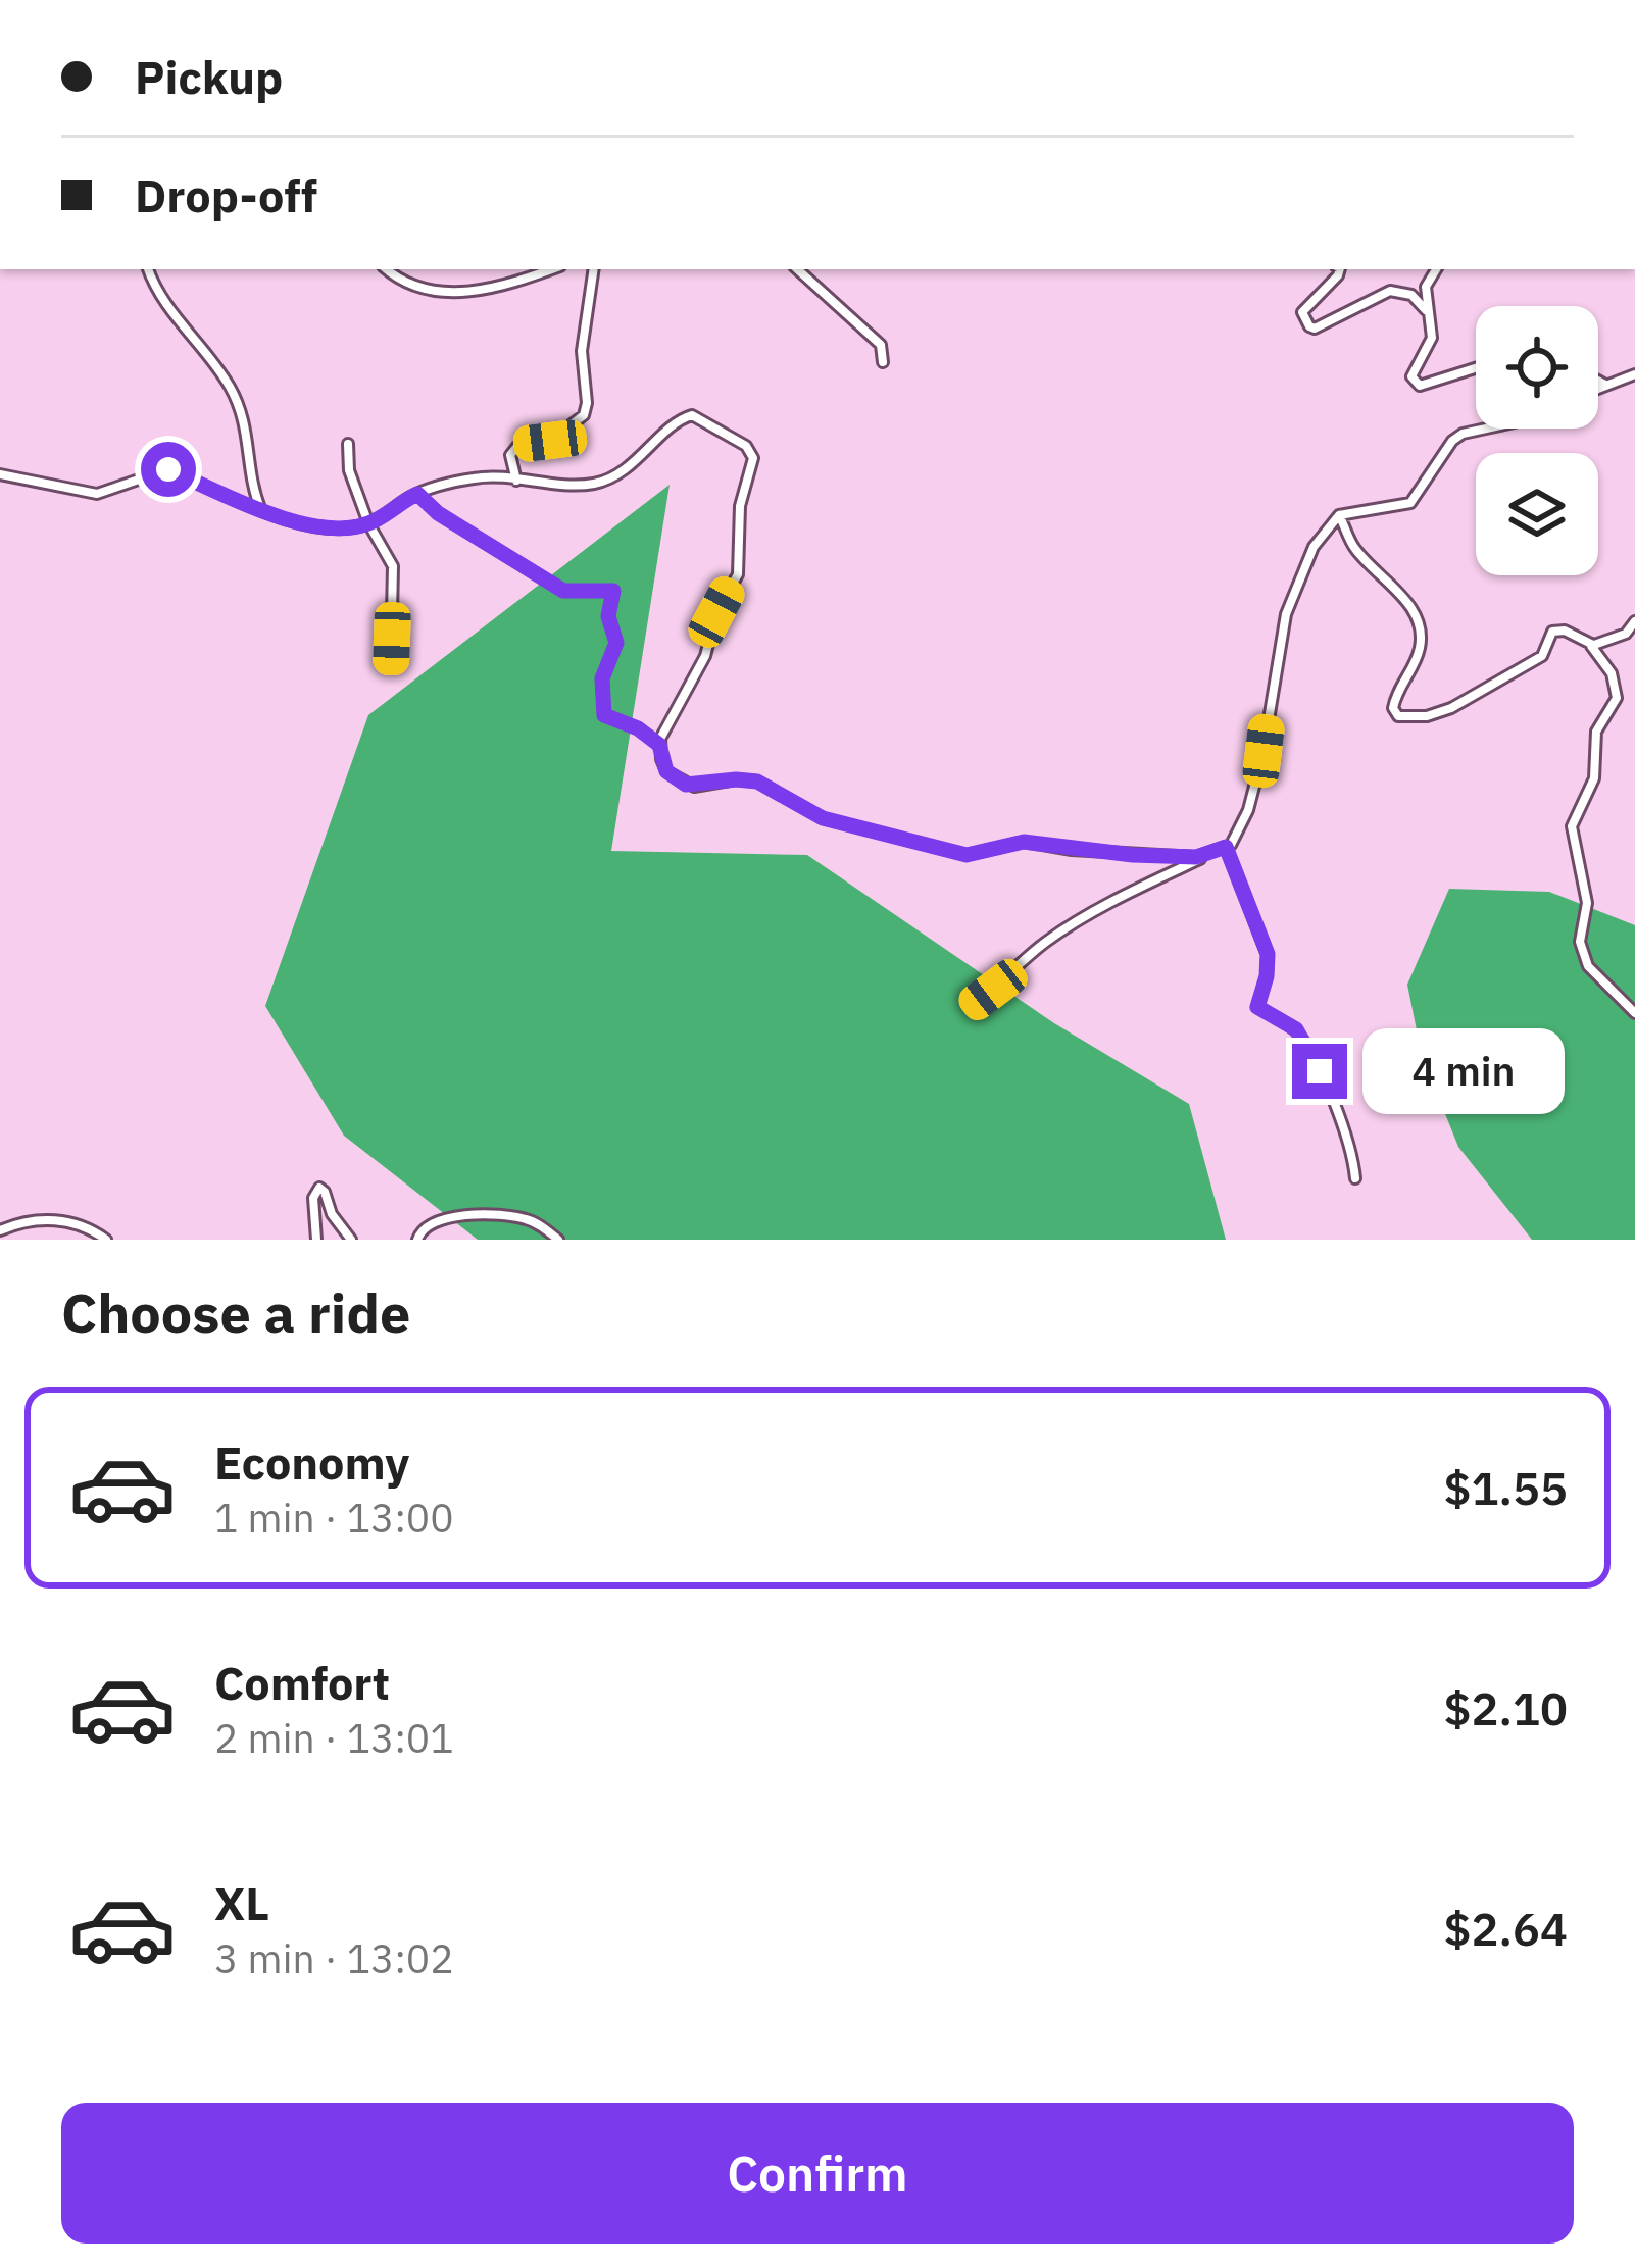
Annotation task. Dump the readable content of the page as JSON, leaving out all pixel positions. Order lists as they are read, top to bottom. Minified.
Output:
{"page":{"banner":["Pickup","Drop-off"],"bubble":"4 min","heading":"Choose a ride","list":[{"name":"Economy","note":"1 min · 13:00","value":"$1.55"},{"name":"Comfort","note":"2 min · 13:01","value":"$2.10"},{"name":"XL","note":"3 min · 13:02","value":"$2.64"}],"buttons":"Confirm"}}
